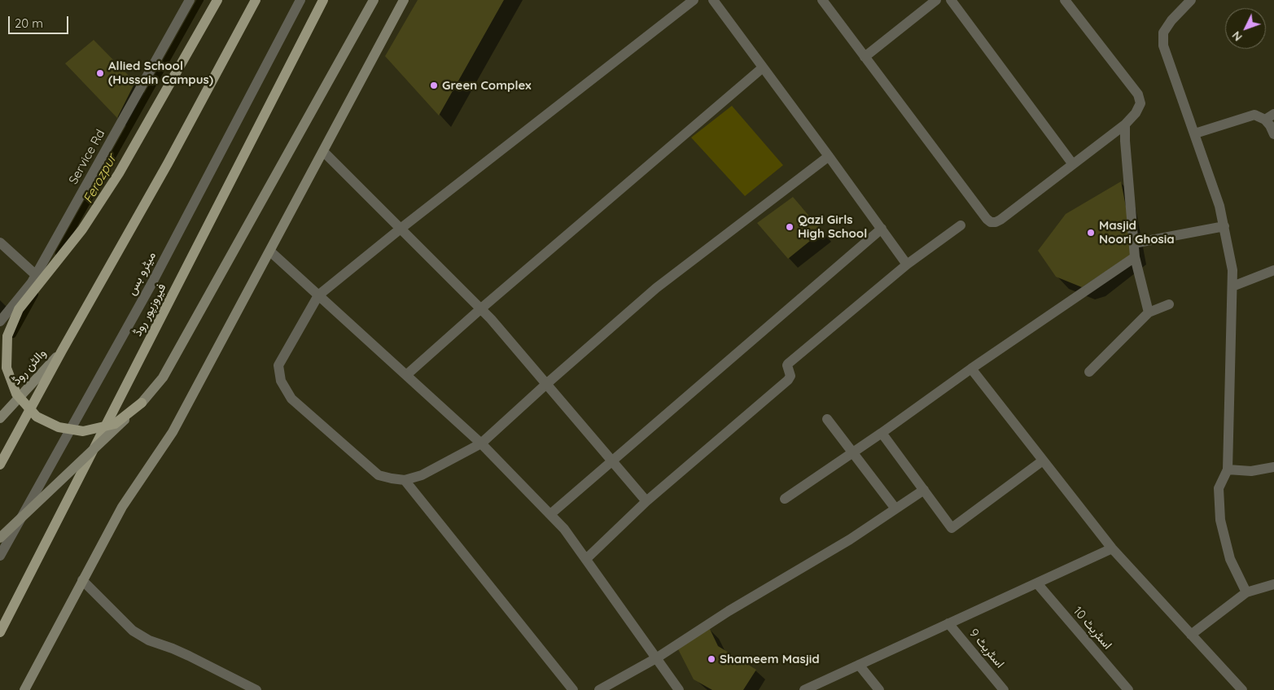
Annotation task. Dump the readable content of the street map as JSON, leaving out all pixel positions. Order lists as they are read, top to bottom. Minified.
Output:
{"streets":{"main road":["فیروزپور روڈ"],"street":["Service Rd","میٹرو بس","والٹن روڈ","اسٹریٹ 10","اسٹریٹ 9"]},"water":["Ferozpur"],"places":["Allied School (Hussain Campus)","Green Complex","Qazi Girls High School","Masjid Noori Ghosia","Shameem Masjid"],"scale_bar":"20 m","north":"bottom left"}
